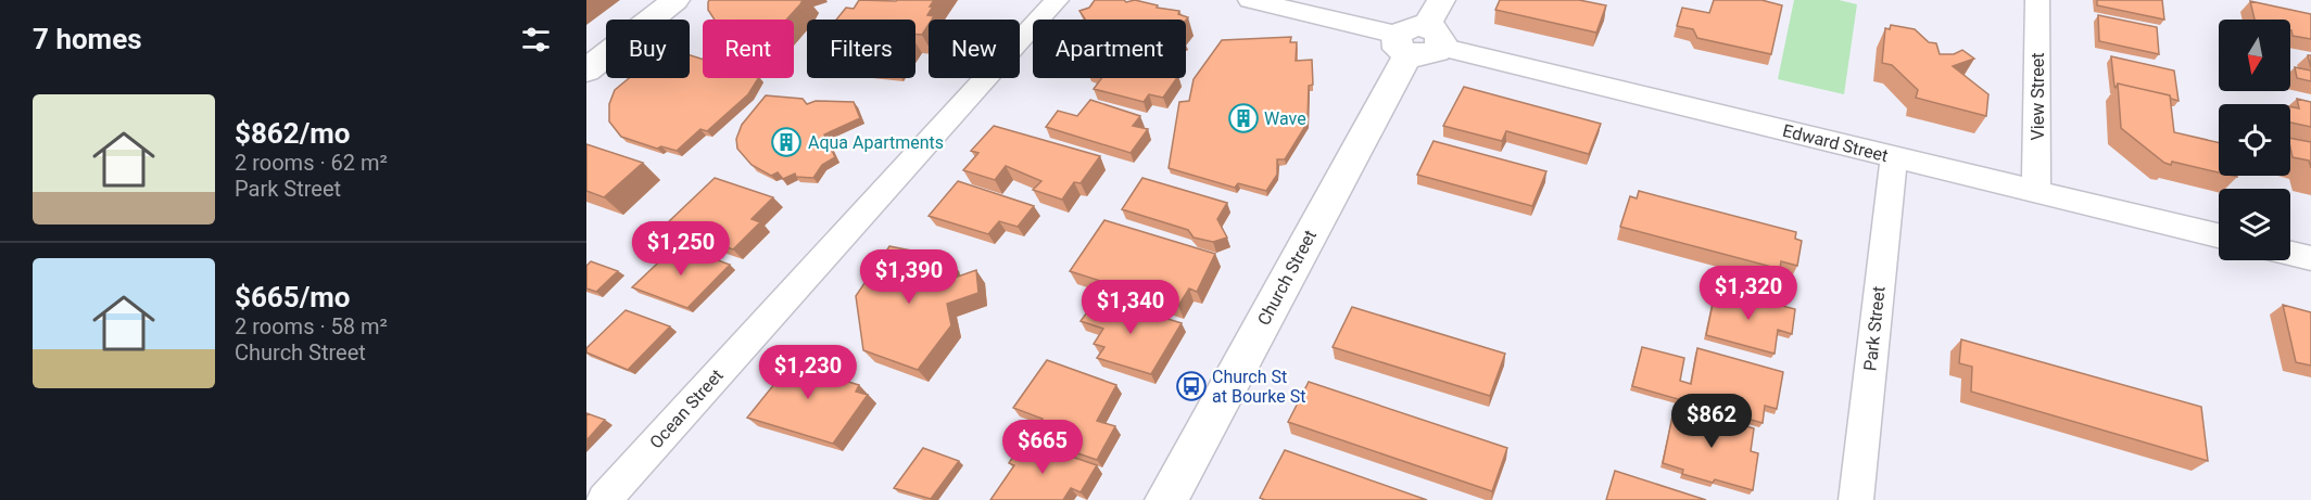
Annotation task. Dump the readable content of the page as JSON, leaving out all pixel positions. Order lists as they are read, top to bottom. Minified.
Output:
{"streets":{"street":["View Street","Edward Street","Church Street","Park Street","Ocean Street"]},"crossings":[["View Street","Edward Street"],["Edward Street","Church Street"],["Edward Street","Park Street"]],"places":{"building":["Wave","Aqua Apartments"],"bus stop":["Church St at Bourke St"]},"north":"bottom","page":{"heading":"7 homes","chip":["Buy","Rent","Filters","New","Apartment"],"list":[{"name":"$862/mo","note":"2 rooms · 62 m² · Park Street"},{"name":"$665/mo","note":"2 rooms · 58 m² · Church Street"}],"price":["$1,250","$1,390","$1,320","$1,340","$1,230","$862","$665"]}}
